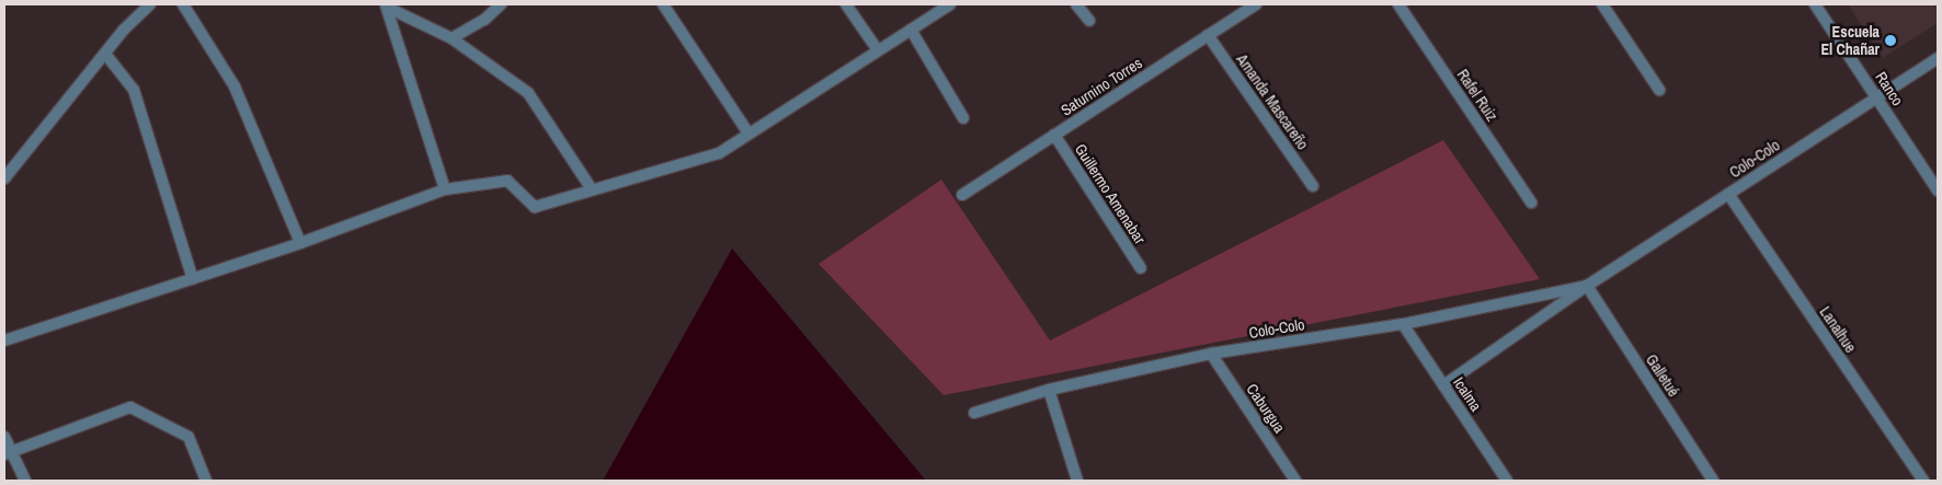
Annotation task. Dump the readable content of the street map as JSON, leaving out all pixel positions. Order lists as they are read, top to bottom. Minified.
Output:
{"streets":{"street":["Saturnino Torres","Ranco","Rafel Ruiz","Amanda Mascareño","Colo-Colo","Guillermo Amenabar","Lanalhue","Galletué","Icalma","Caburgua"]},"crossings":[["Saturnino Torres","Amanda Mascareño"],["Saturnino Torres","Guillermo Amenabar"],["Ranco","Colo-Colo"],["Colo-Colo","Lanalhue"],["Colo-Colo","Galletué"],["Colo-Colo","Icalma"],["Colo-Colo","Caburgua"]],"places":["Escuela El Chañar"]}
